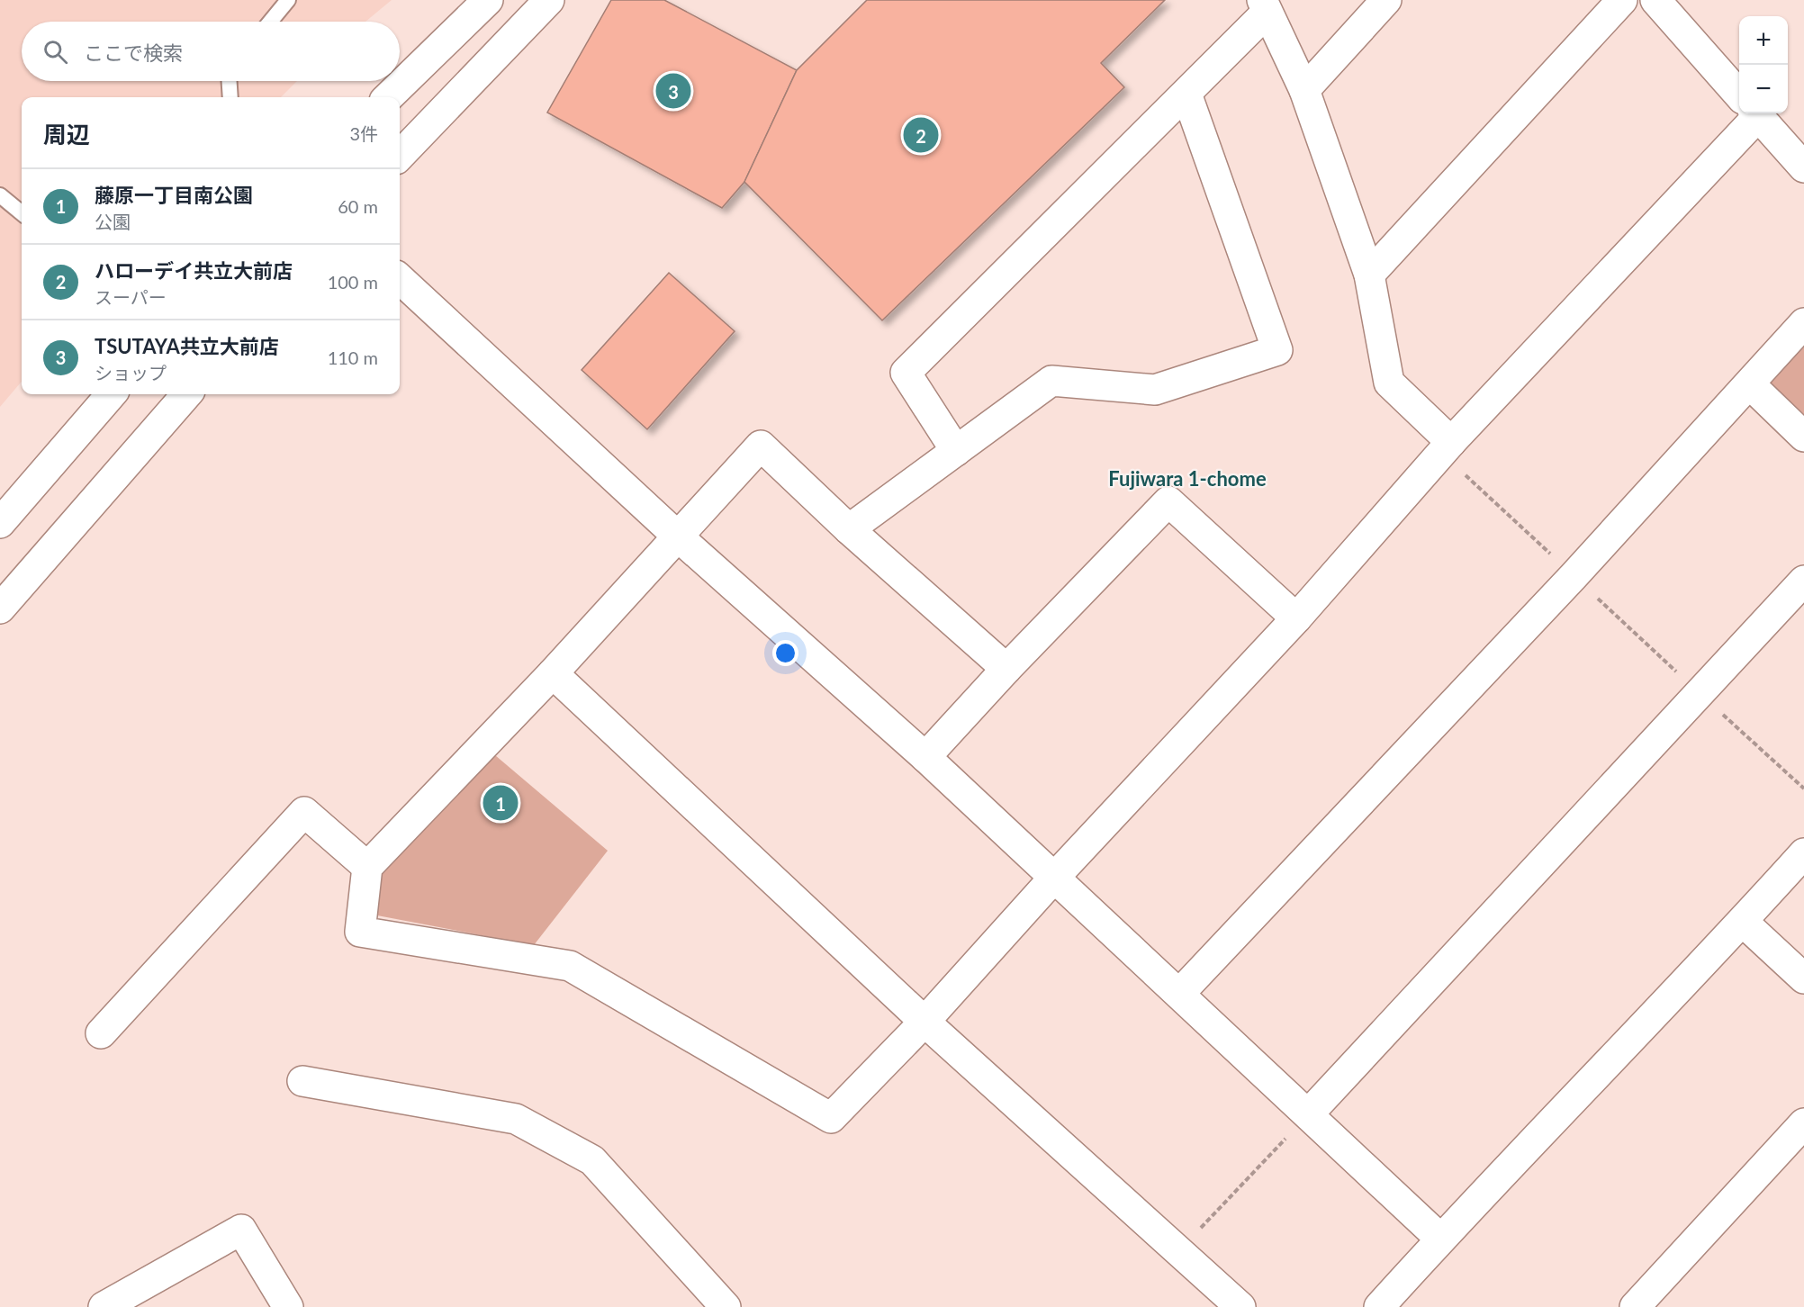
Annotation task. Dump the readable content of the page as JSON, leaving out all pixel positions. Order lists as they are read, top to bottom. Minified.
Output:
{"districts":["Fujiwara 1-chome"],"page":{"map_buttons":["+","−"],"search":"ここで検索","pins":["3","2","1"],"heading":["周辺","3件"],"list":[{"mark":"1","name":"藤原一丁目南公園","note":"公園","value":"60 m"},{"mark":"2","name":"ハローデイ共立大前店","note":"スーパー","value":"100 m"},{"mark":"3","name":"TSUTAYA共立大前店","note":"ショップ","value":"110 m"}]}}
